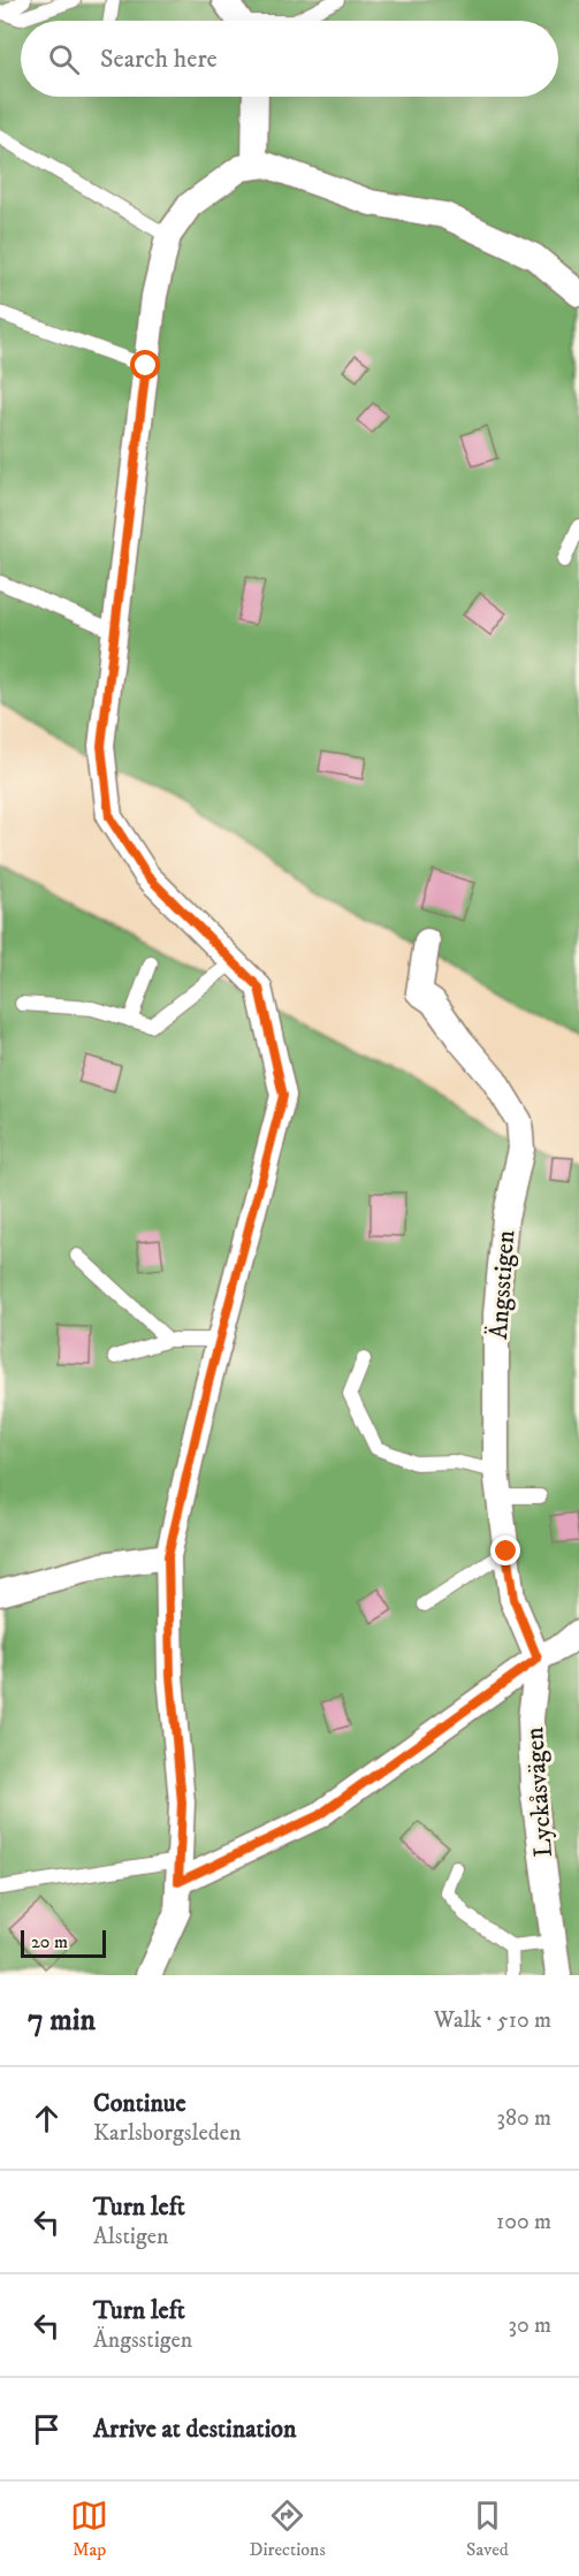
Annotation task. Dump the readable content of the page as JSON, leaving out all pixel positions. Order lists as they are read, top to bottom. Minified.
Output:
{"streets":{"street":["Ängsstigen","Lyckåsvägen"]},"crossings":[["Ängsstigen","Lyckåsvägen"]],"scale_bar":"20 m","page":{"search":"Search here","scale":"20 m","heading":["7 min","Walk · 510 m"],"list":[["Continue","Karlsborgsleden","380 m"],["Turn left","Alstigen","100 m"],["Turn left","Ängsstigen","30 m"],"Arrive at destination"],"nav":["Map","Directions","Saved"]}}
